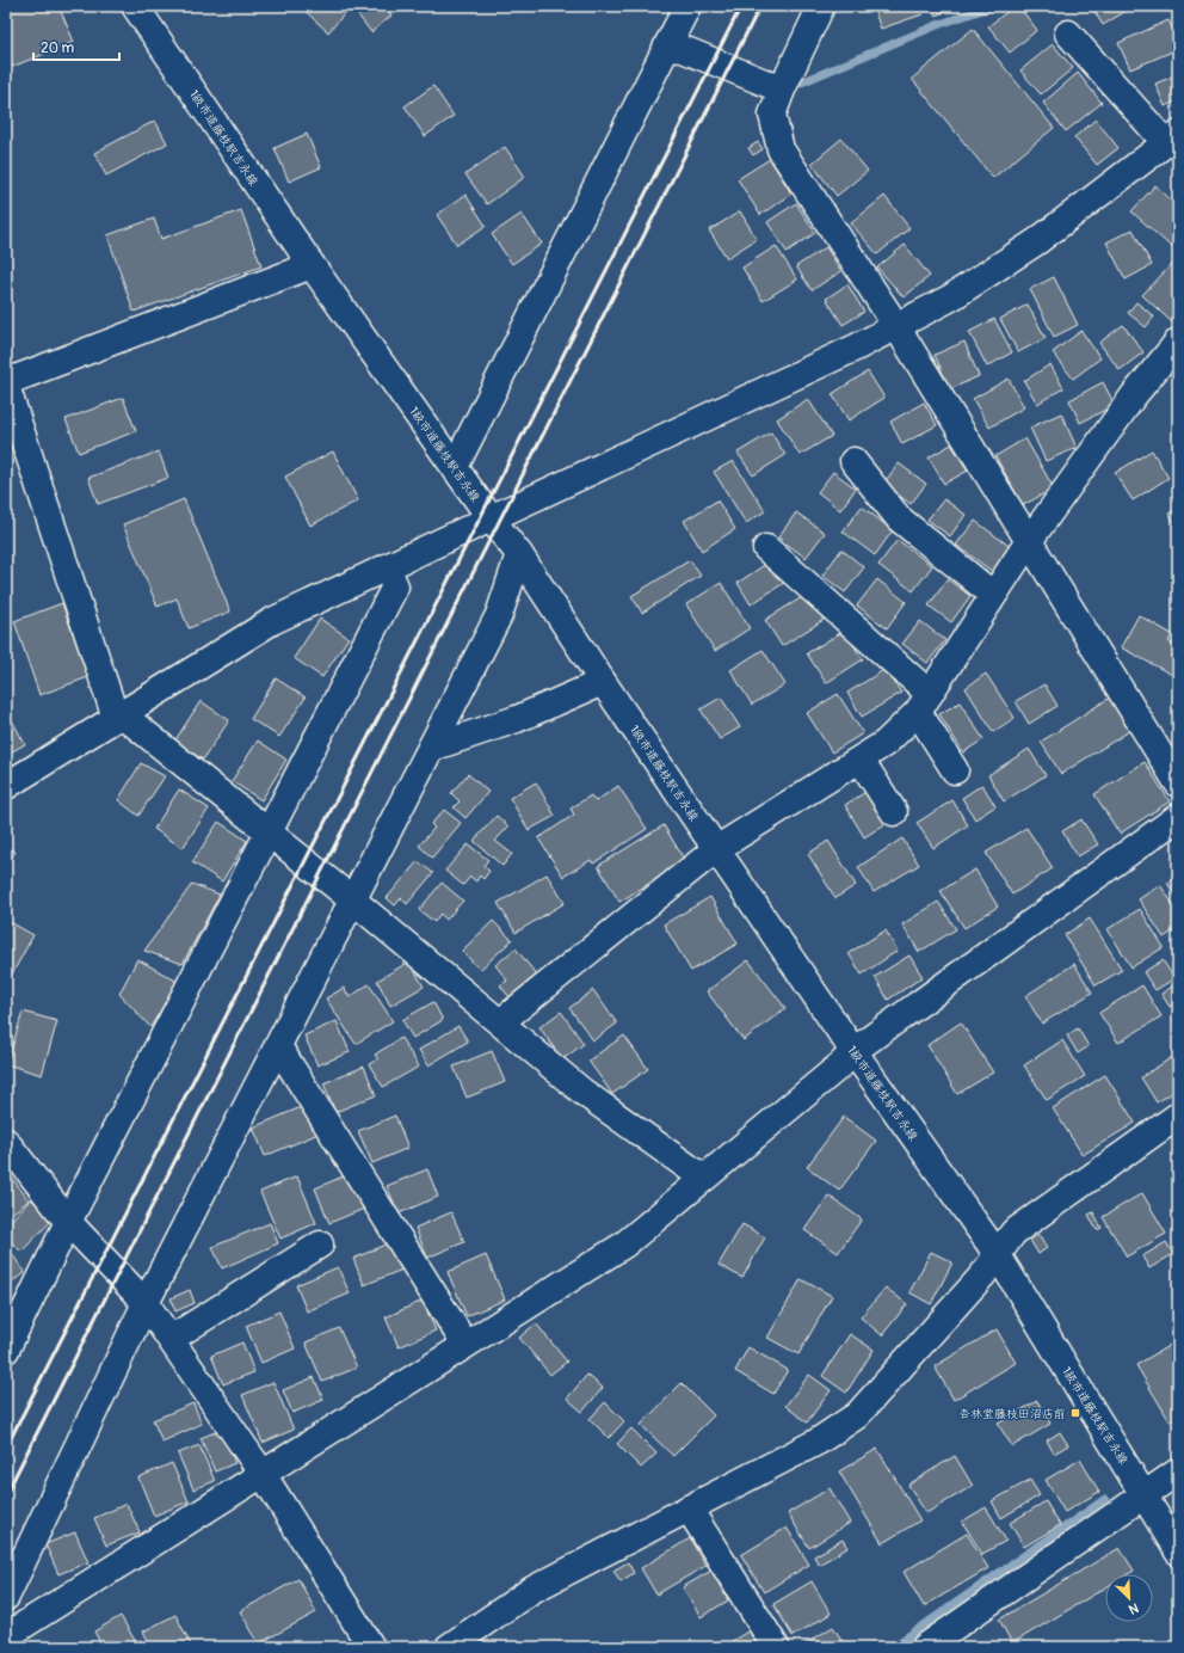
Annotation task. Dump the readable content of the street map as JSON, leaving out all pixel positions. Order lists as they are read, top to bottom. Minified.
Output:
{"streets":{"street":["1級市道藤枝駅吉永線"]},"places":{"transit":["杏林堂藤枝田沼店前"]},"scale_bar":"20 m","north":"bottom right"}
